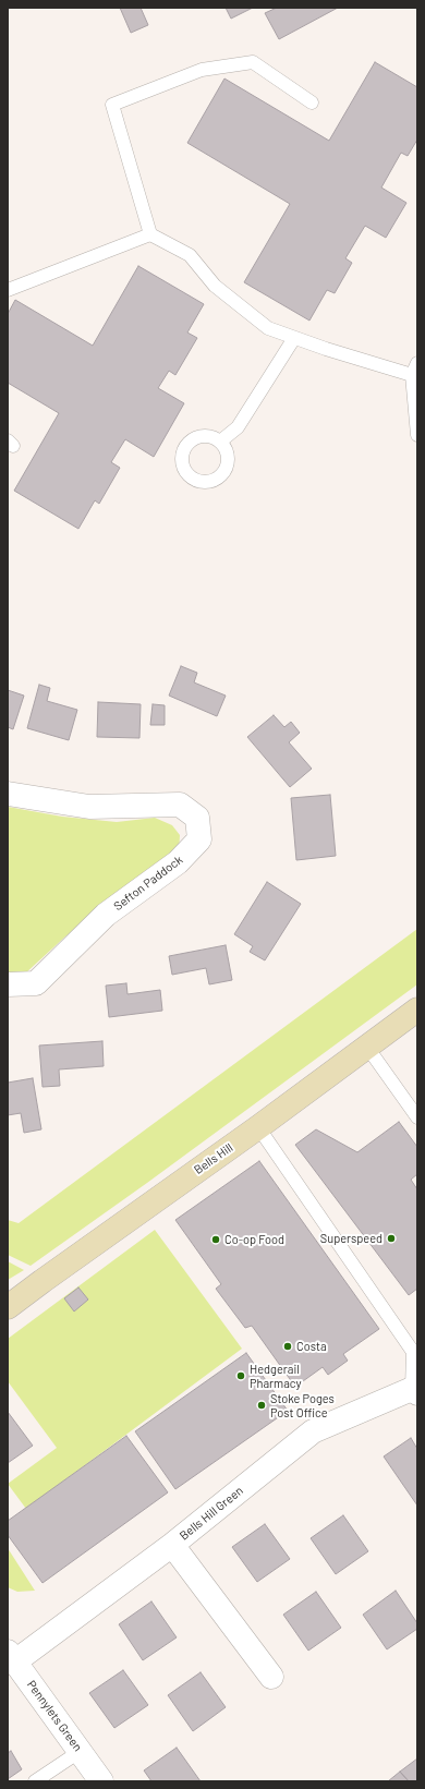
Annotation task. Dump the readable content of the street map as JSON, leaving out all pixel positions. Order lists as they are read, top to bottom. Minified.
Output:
{"streets":{"main road":["Bells Hill"],"street":["Sefton Paddock","Bells Hill Green","Pennylets Green"]},"crossings":[["Bells Hill Green","Pennylets Green"]],"places":["Superspeed","Co-op Food","Costa","Hedgerail Pharmacy","Stoke Poges Post Office"]}
